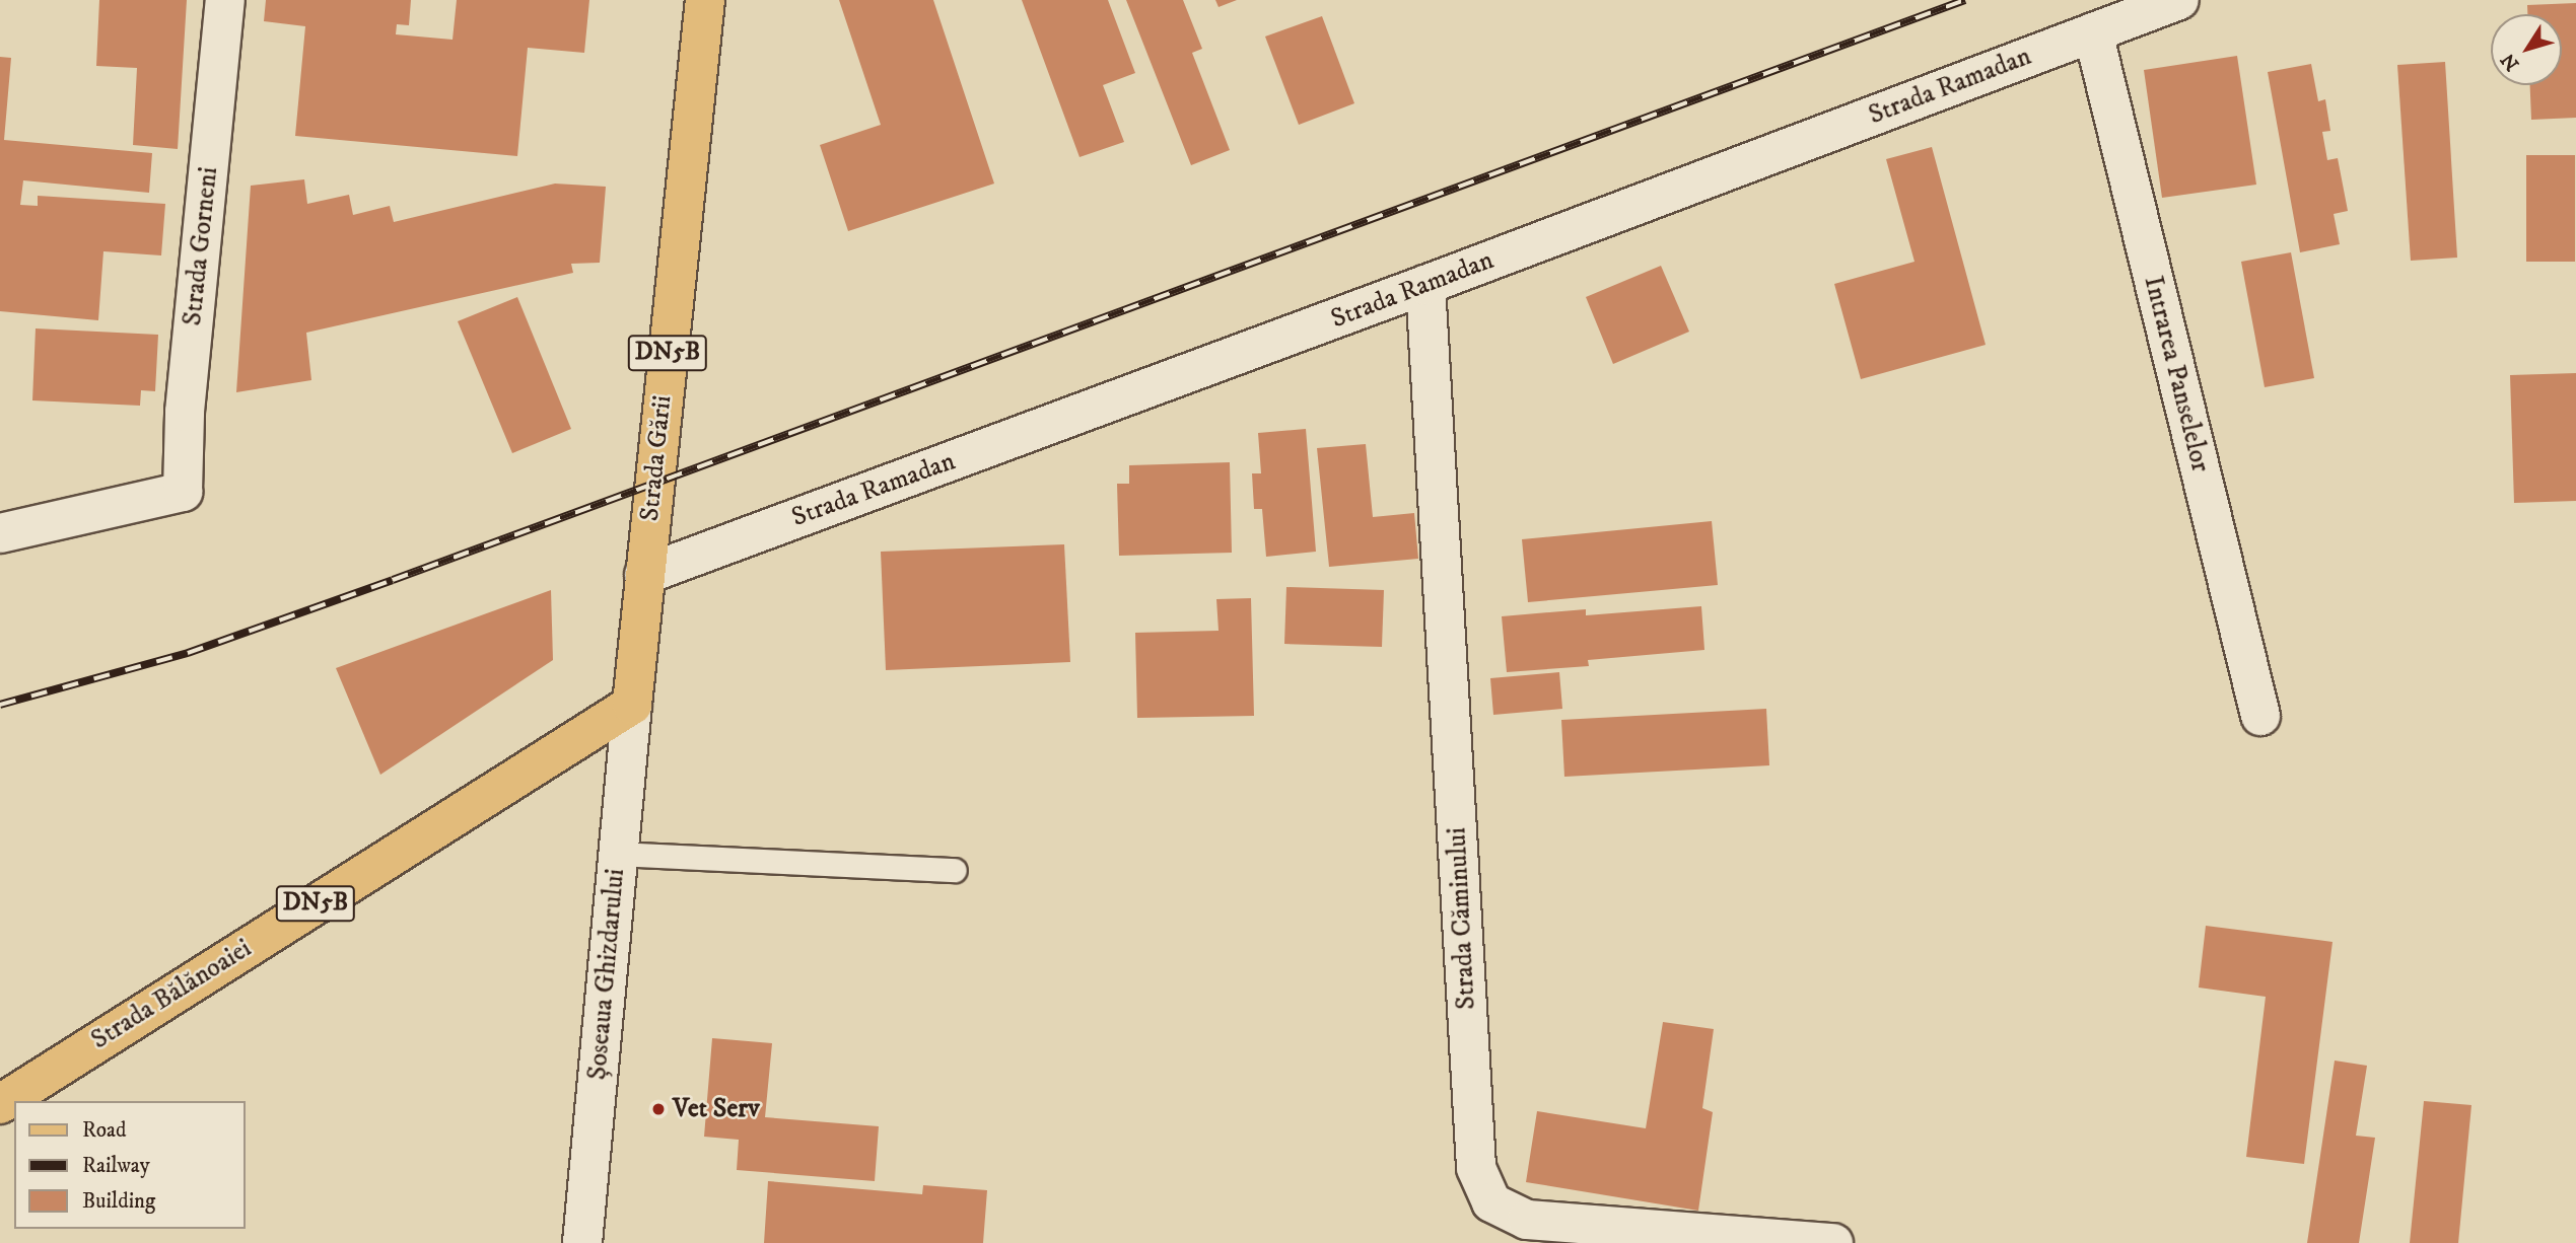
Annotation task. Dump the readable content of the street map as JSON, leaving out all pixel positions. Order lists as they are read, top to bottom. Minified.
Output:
{"streets":{"main road":["DN5B","Strada Gării","Strada Bălănoaiei"],"street":["Strada Ramadan","Strada Gorneni","Intrarea Panselelor","Strada Căminului","Șoseaua Ghizdarului"]},"crossings":[["Strada Ramadan","Intrarea Panselelor"],["Strada Ramadan","Strada Gării"],["Strada Ramadan","Strada Căminului"],["Strada Gării","Șoseaua Ghizdarului"],["Strada Gării","Strada Bălănoaiei"],["Șoseaua Ghizdarului","Strada Bălănoaiei"]],"places":["Vet Serv"],"legend":["Road","Railway","Building"],"north":"bottom left"}
